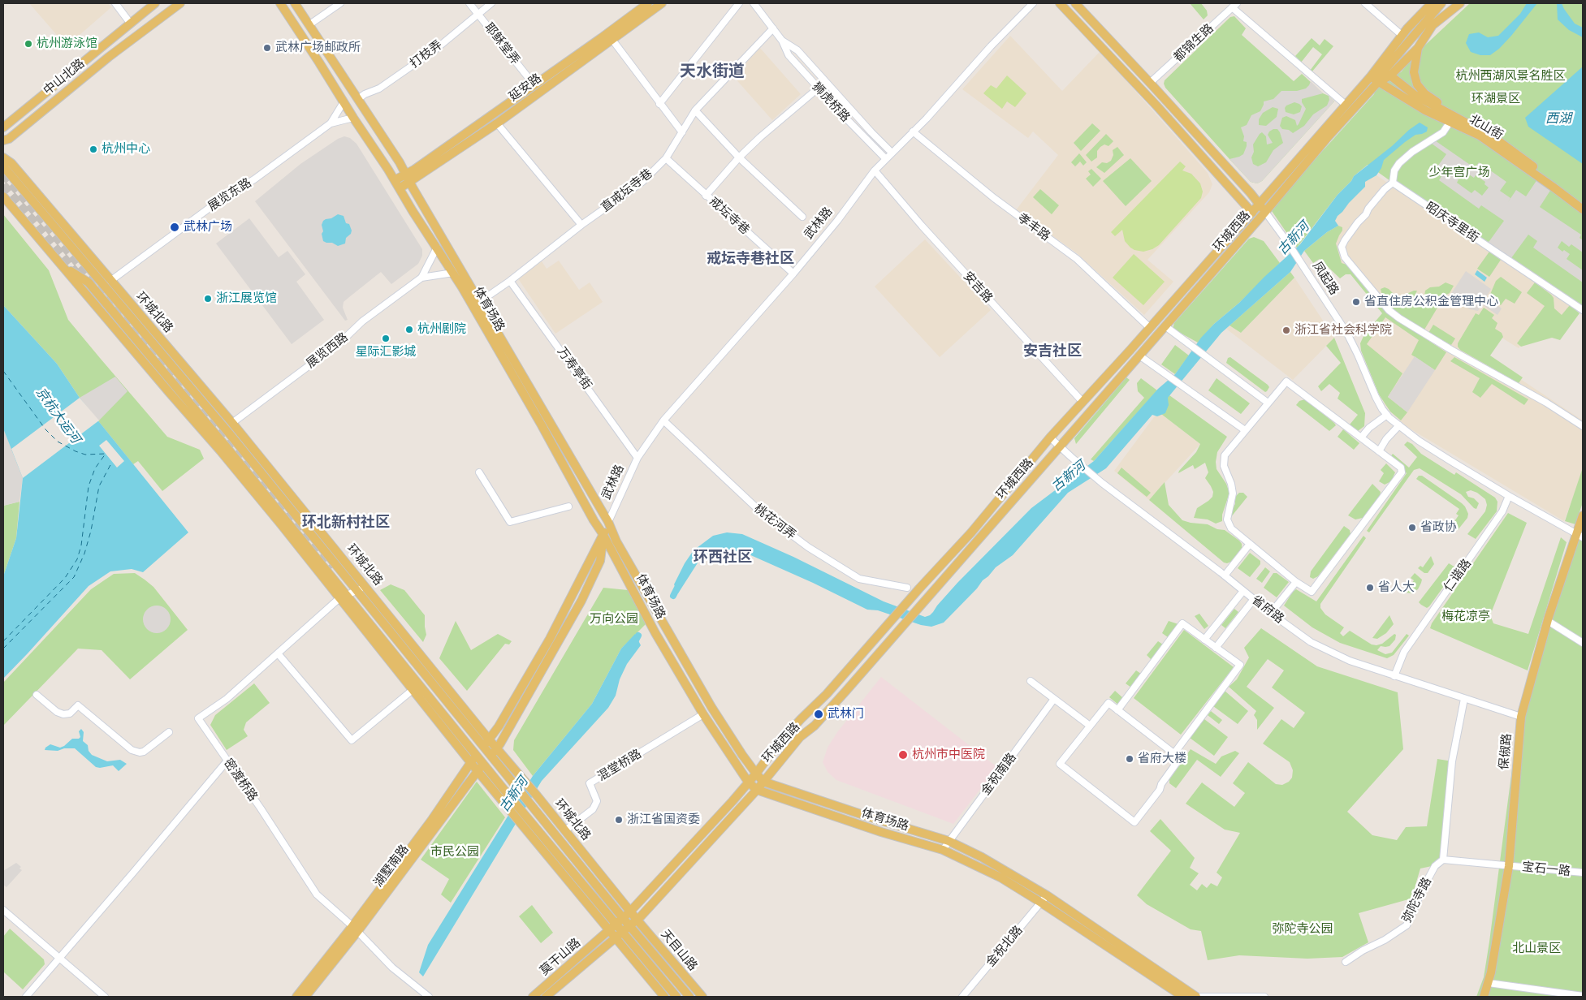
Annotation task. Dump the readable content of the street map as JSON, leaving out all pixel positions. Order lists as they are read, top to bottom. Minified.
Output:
{"streets":{"main road":["中山北路","延安路","北山街","武林路","环城西路","凤起路","体育场路","环城北路","保俶路","湖墅南路","天目山路","莫干山路"],"street":["都锦生路","耶稣堂弄","打枝弄","狮虎桥路","直戒坛寺巷","展览东路","戒坛寺巷","昭庆寺里街","孝丰路","安吉路","展览西路","万寿亭街","桃花河弄","仁谐路","省府路","混堂桥路","金祝南路","密渡桥路","宝石一路","弥陀寺路","金祝北路"]},"crossings":[["都锦生路","凤起路"],["耶稣堂弄","打枝弄"],["耶稣堂弄","延安路"],["打枝弄","体育场路"],["延安路","体育场路"],["狮虎桥路","直戒坛寺巷"],["狮虎桥路","武林路"],["北山街","环城西路"],["直戒坛寺巷","戒坛寺巷"],["直戒坛寺巷","体育场路"],["直戒坛寺巷","万寿亭街"],["展览东路","体育场路"],["展览东路","环城北路"],["戒坛寺巷","武林路"],["武林路","孝丰路"],["武林路","安吉路"],["武林路","体育场路"],["武林路","环城北路"],["武林路","万寿亭街"],["武林路","桃花河弄"],["武林路","湖墅南路"],["孝丰路","环城西路"],["环城西路","凤起路"],["环城西路","安吉路"],["环城西路","体育场路"],["环城西路","环城北路"],["环城西路","省府路"],["环城西路","天目山路"],["环城西路","莫干山路"],["凤起路","仁谐路"],["凤起路","保俶路"],["体育场路","展览西路"],["体育场路","混堂桥路"],["体育场路","金祝南路"],["体育场路","金祝北路"],["环城北路","展览西路"],["环城北路","混堂桥路"],["环城北路","密渡桥路"],["环城北路","湖墅南路"],["环城北路","天目山路"],["环城北路","莫干山路"],["仁谐路","省府路"],["省府路","保俶路"],["保俶路","宝石一路"],["密渡桥路","湖墅南路"],["宝石一路","弥陀寺路"]],"districts":["天水街道","戒坛寺巷社区","安吉社区","环北新村社区","环西社区"],"water":["西湖","古新河","京杭大运河"],"parks":["杭州西湖风景名胜区","环湖景区","少年宫广场","梅花凉亭","万向公园","市民公园","弥陀寺公园","北山景区"],"places":["杭州游泳馆","武林广场邮政所","杭州中心","武林广场","浙江展览馆","省直住房公积金管理中心","杭州剧院","浙江省社会科学院","星际汇影城","省政协","省人大","武林门","杭州市中医院","省府大楼","浙江省国资委"]}
